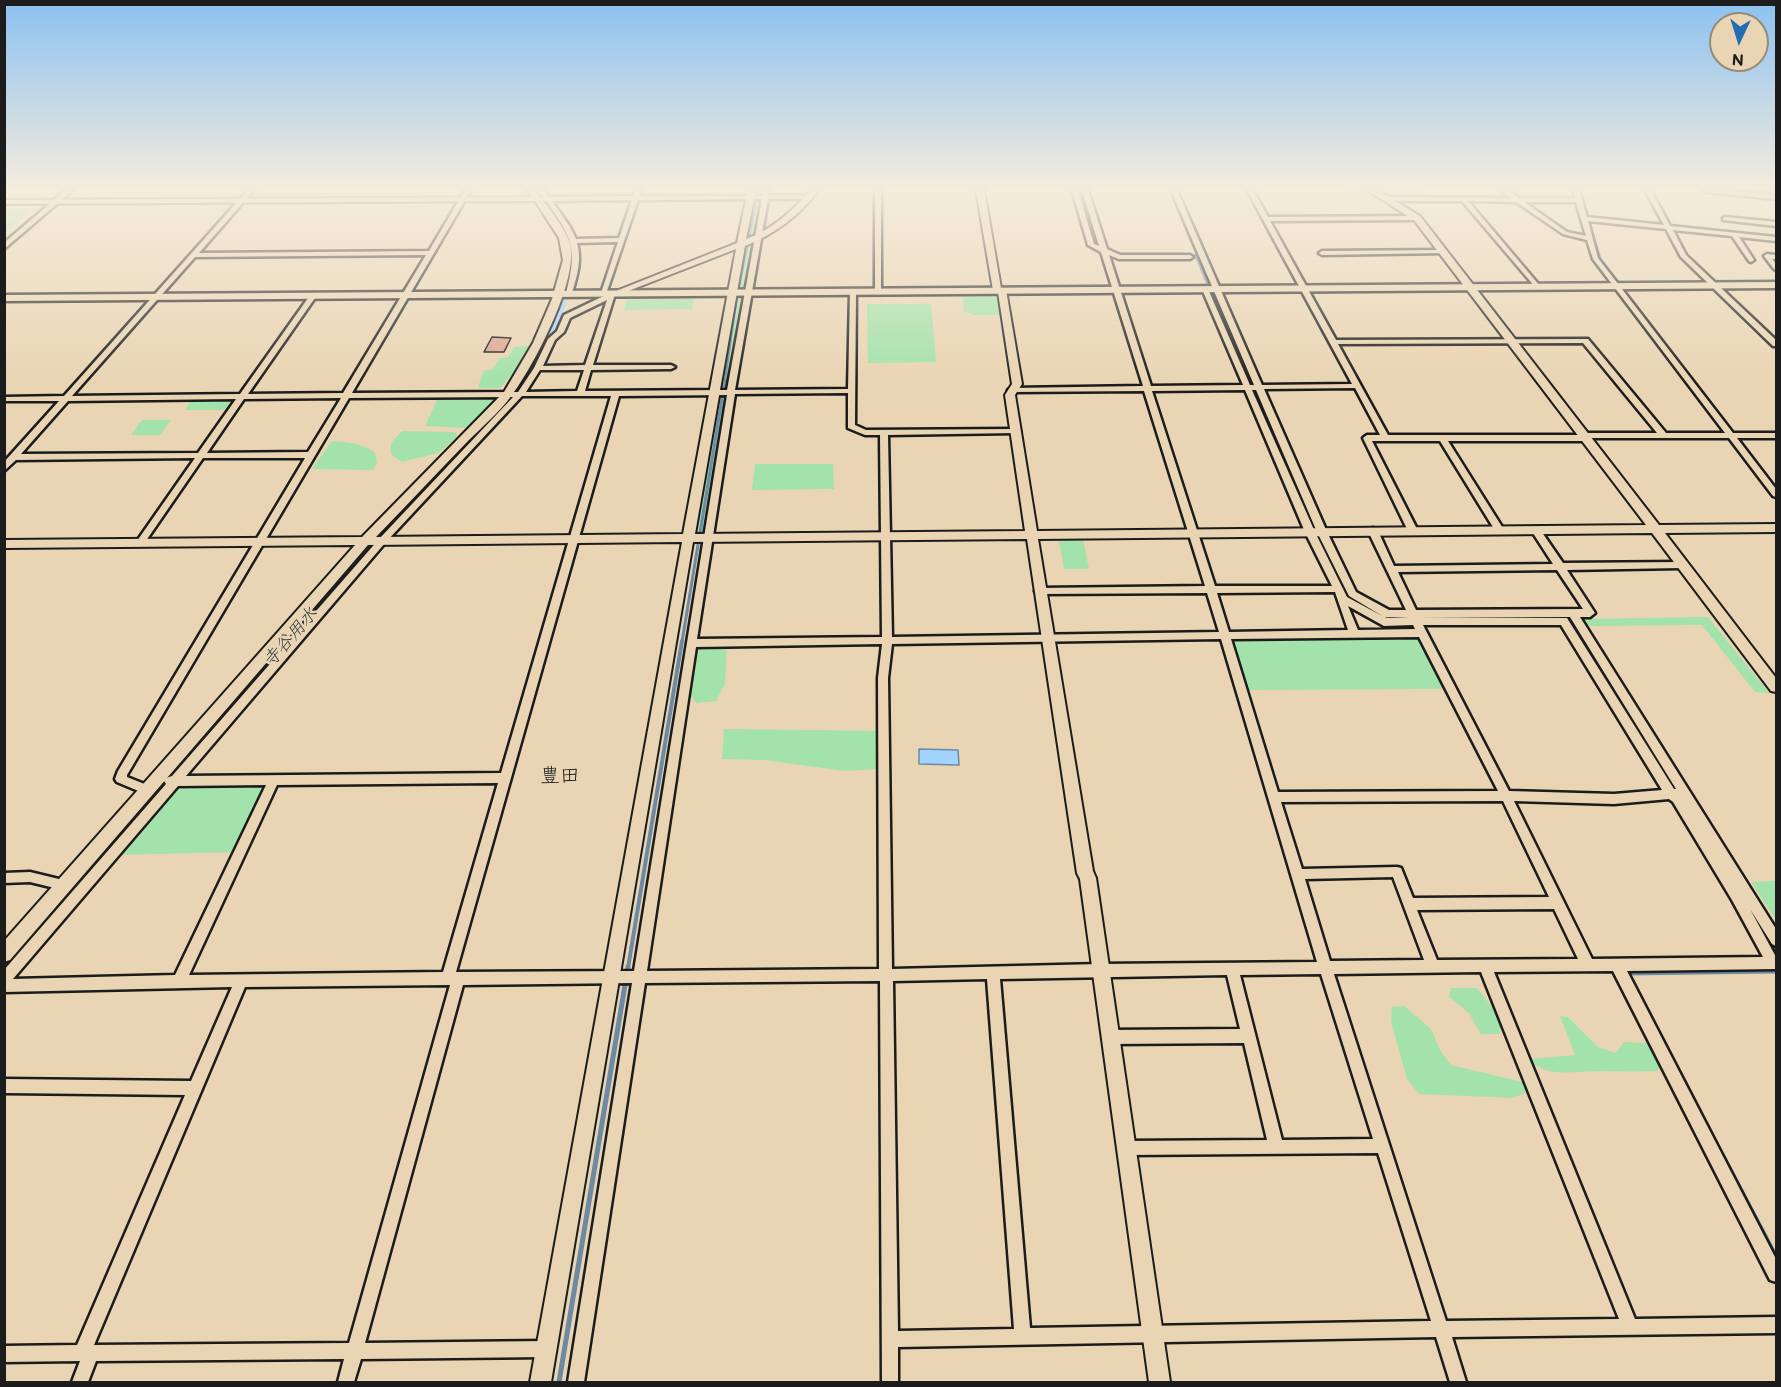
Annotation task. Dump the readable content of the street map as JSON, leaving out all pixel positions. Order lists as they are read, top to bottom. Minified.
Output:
{"districts":["豊田"],"water":["寺谷用水"],"north":"bottom"}
